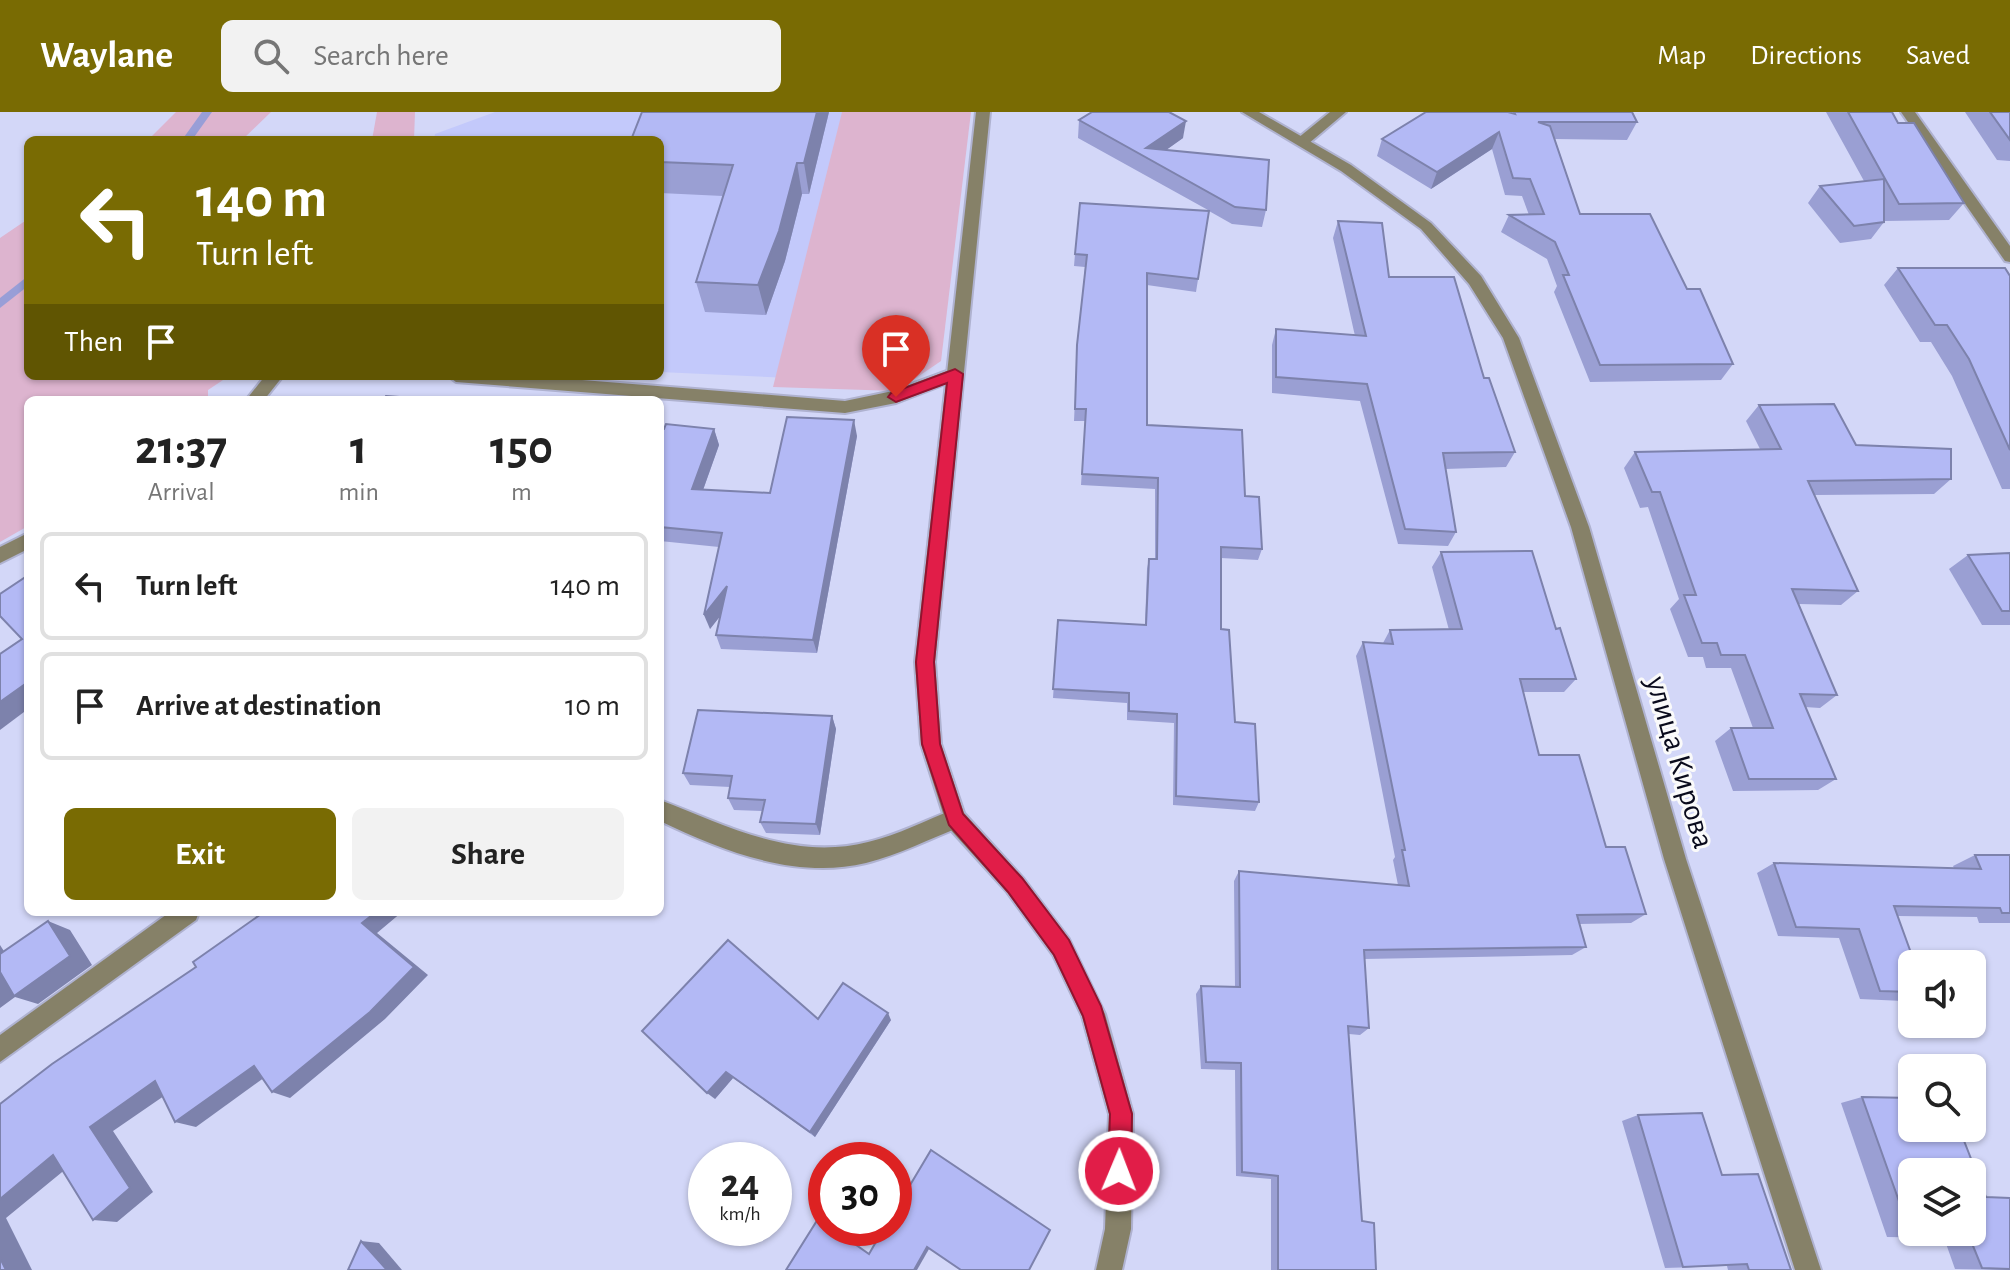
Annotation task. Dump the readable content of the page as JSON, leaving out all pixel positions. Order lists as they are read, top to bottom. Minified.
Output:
{"streets":{"street":["улица Кирова"]},"page":{"header":"Waylane","search":"Search here","nav":["Map","Directions","Saved"],"turn":["140 m","Turn left"],"then":"Then","eta":["21:37","Arrival","1","min","150","m"],"list":[{"name":"Turn left","value":"140 m"},{"name":"Arrive at destination","value":"10 m"}],"buttons":["Exit","Share"],"speed":"24 km/h","limit":"30"}}
